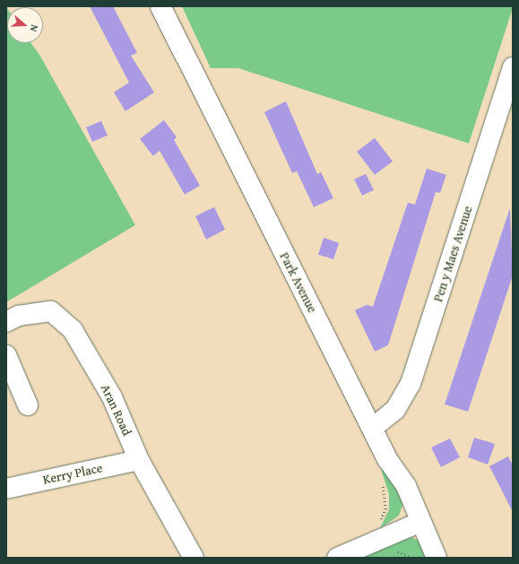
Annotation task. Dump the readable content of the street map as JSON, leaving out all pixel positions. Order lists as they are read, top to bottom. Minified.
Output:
{"streets":{"street":["Pen y Maes Avenue","Park Avenue","Aran Road","Kerry Place"]},"crossings":[["Pen y Maes Avenue","Park Avenue"],["Aran Road","Kerry Place"]],"north":"right"}
